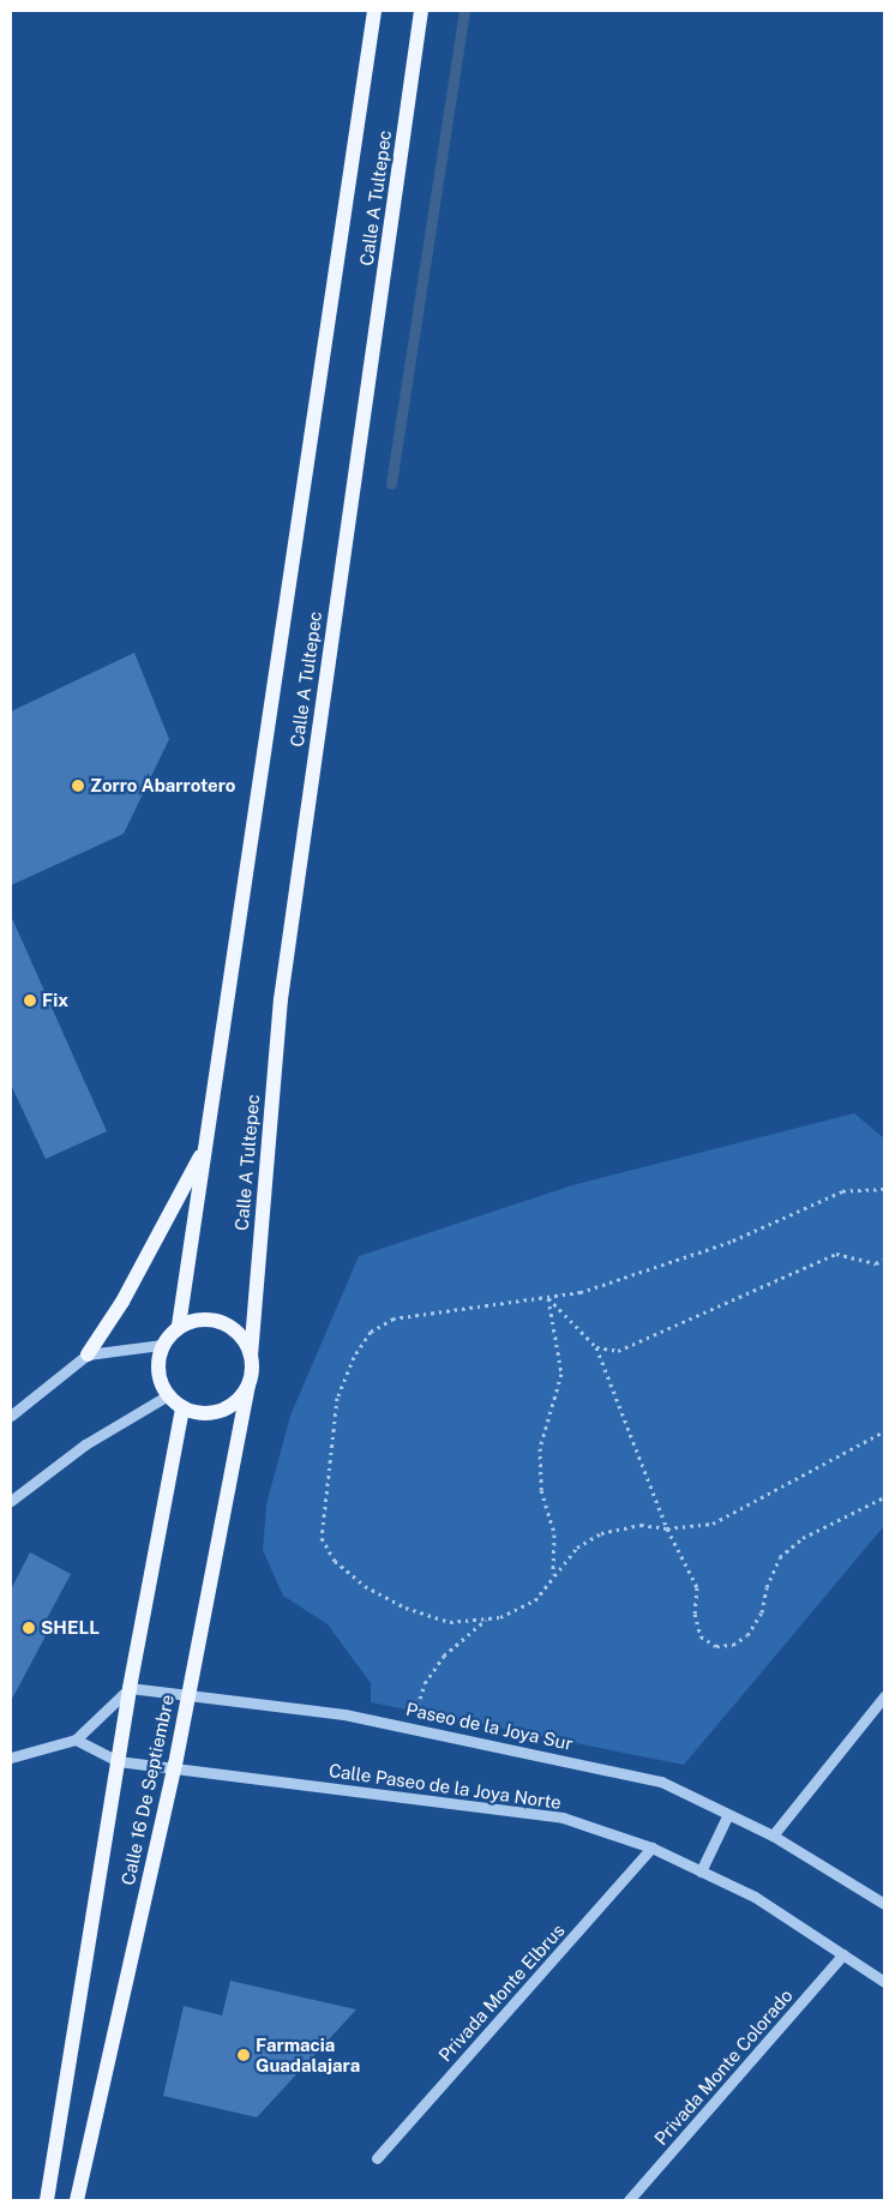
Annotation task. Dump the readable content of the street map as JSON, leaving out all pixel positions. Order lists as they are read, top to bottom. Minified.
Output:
{"streets":{"main road":["Calle A Tultepec","Calle 16 De Septiembre"],"street":["Paseo de la Joya Sur","Calle Paseo de la Joya Norte","Privada Monte Elbrus","Privada Monte Colorado"]},"crossings":[["Calle A Tultepec","Calle 16 De Septiembre"],["Paseo de la Joya Sur","Calle 16 De Septiembre"],["Calle Paseo de la Joya Norte","Calle 16 De Septiembre"],["Calle Paseo de la Joya Norte","Privada Monte Elbrus"],["Calle Paseo de la Joya Norte","Privada Monte Colorado"]],"places":["Zorro Abarrotero","Fix","SHELL","Farmacia Guadalajara"]}
